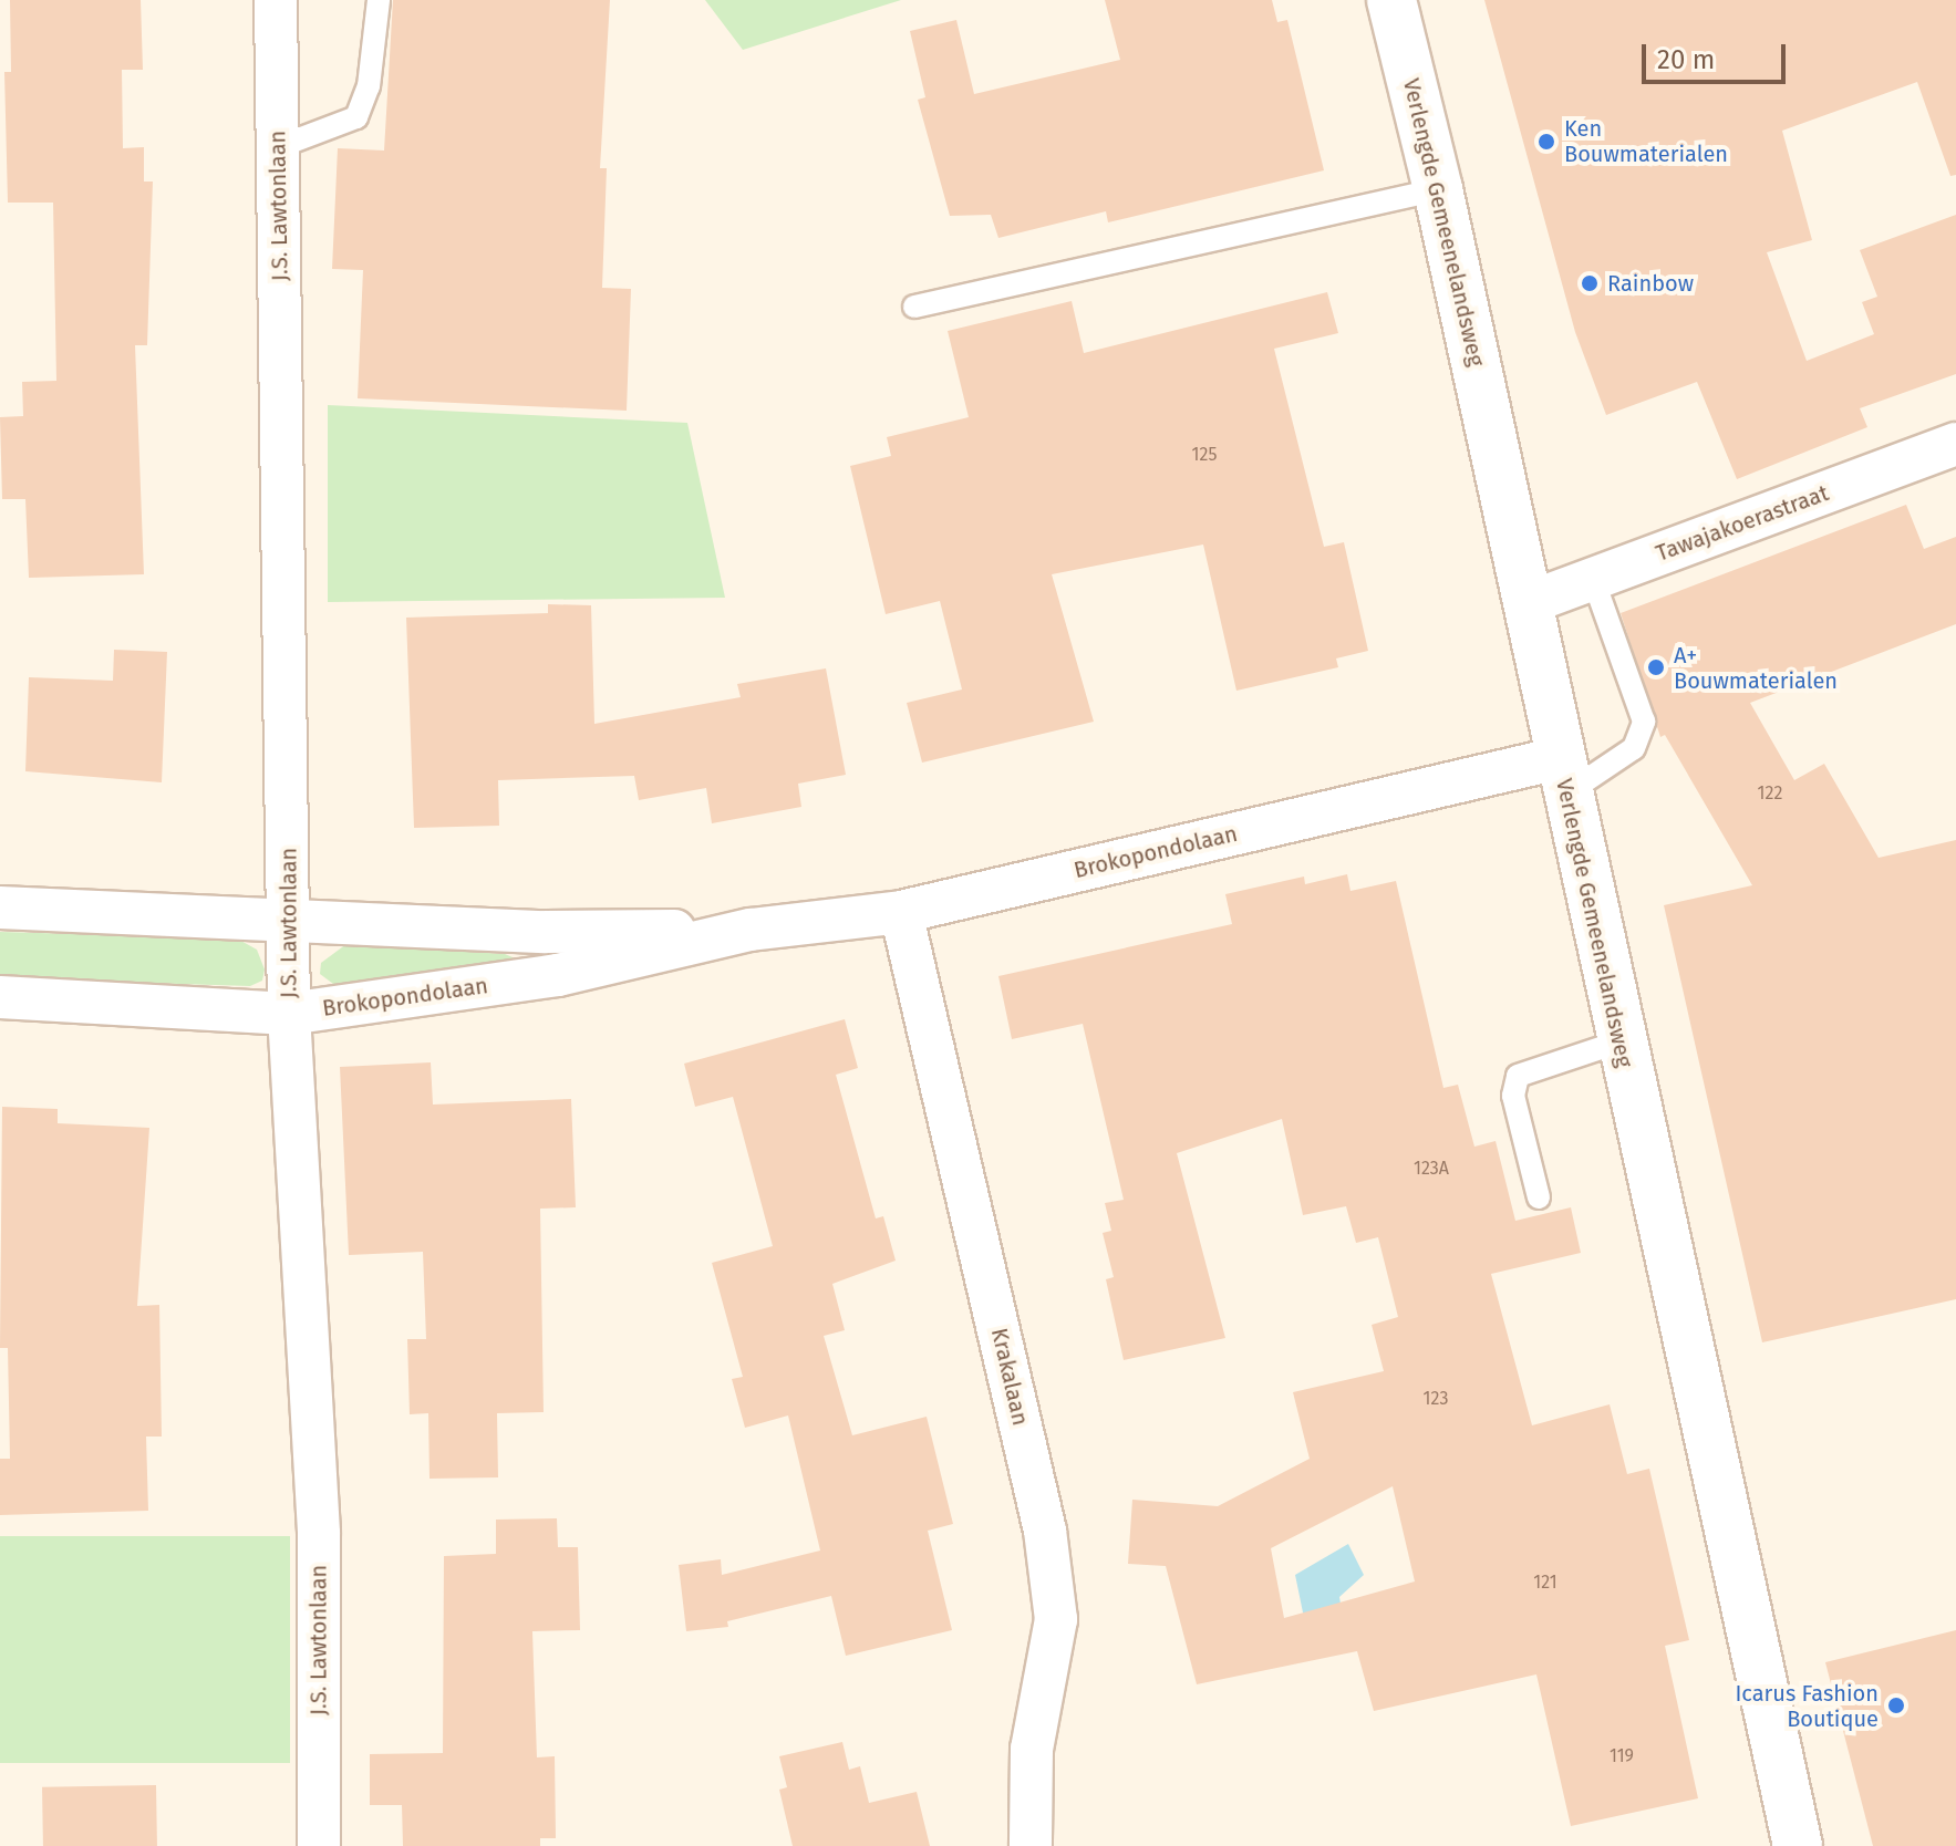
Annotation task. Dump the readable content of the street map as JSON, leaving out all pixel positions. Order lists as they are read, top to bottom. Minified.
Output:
{"streets":{"street":["J.S. Lawtonlaan","Verlengde Gemeenelandsweg","Tawajakoerastraat","Brokopondolaan","Krakalaan"]},"crossings":[["J.S. Lawtonlaan","Brokopondolaan"],["Verlengde Gemeenelandsweg","Tawajakoerastraat"],["Verlengde Gemeenelandsweg","Brokopondolaan"],["Brokopondolaan","Krakalaan"]],"places":["Ken Bouwmaterialen","Rainbow","A+ Bouwmaterialen","Icarus Fashion Boutique"],"house_numbers":["125","122","123A","123","121","119"],"scale_bar":"20 m"}
